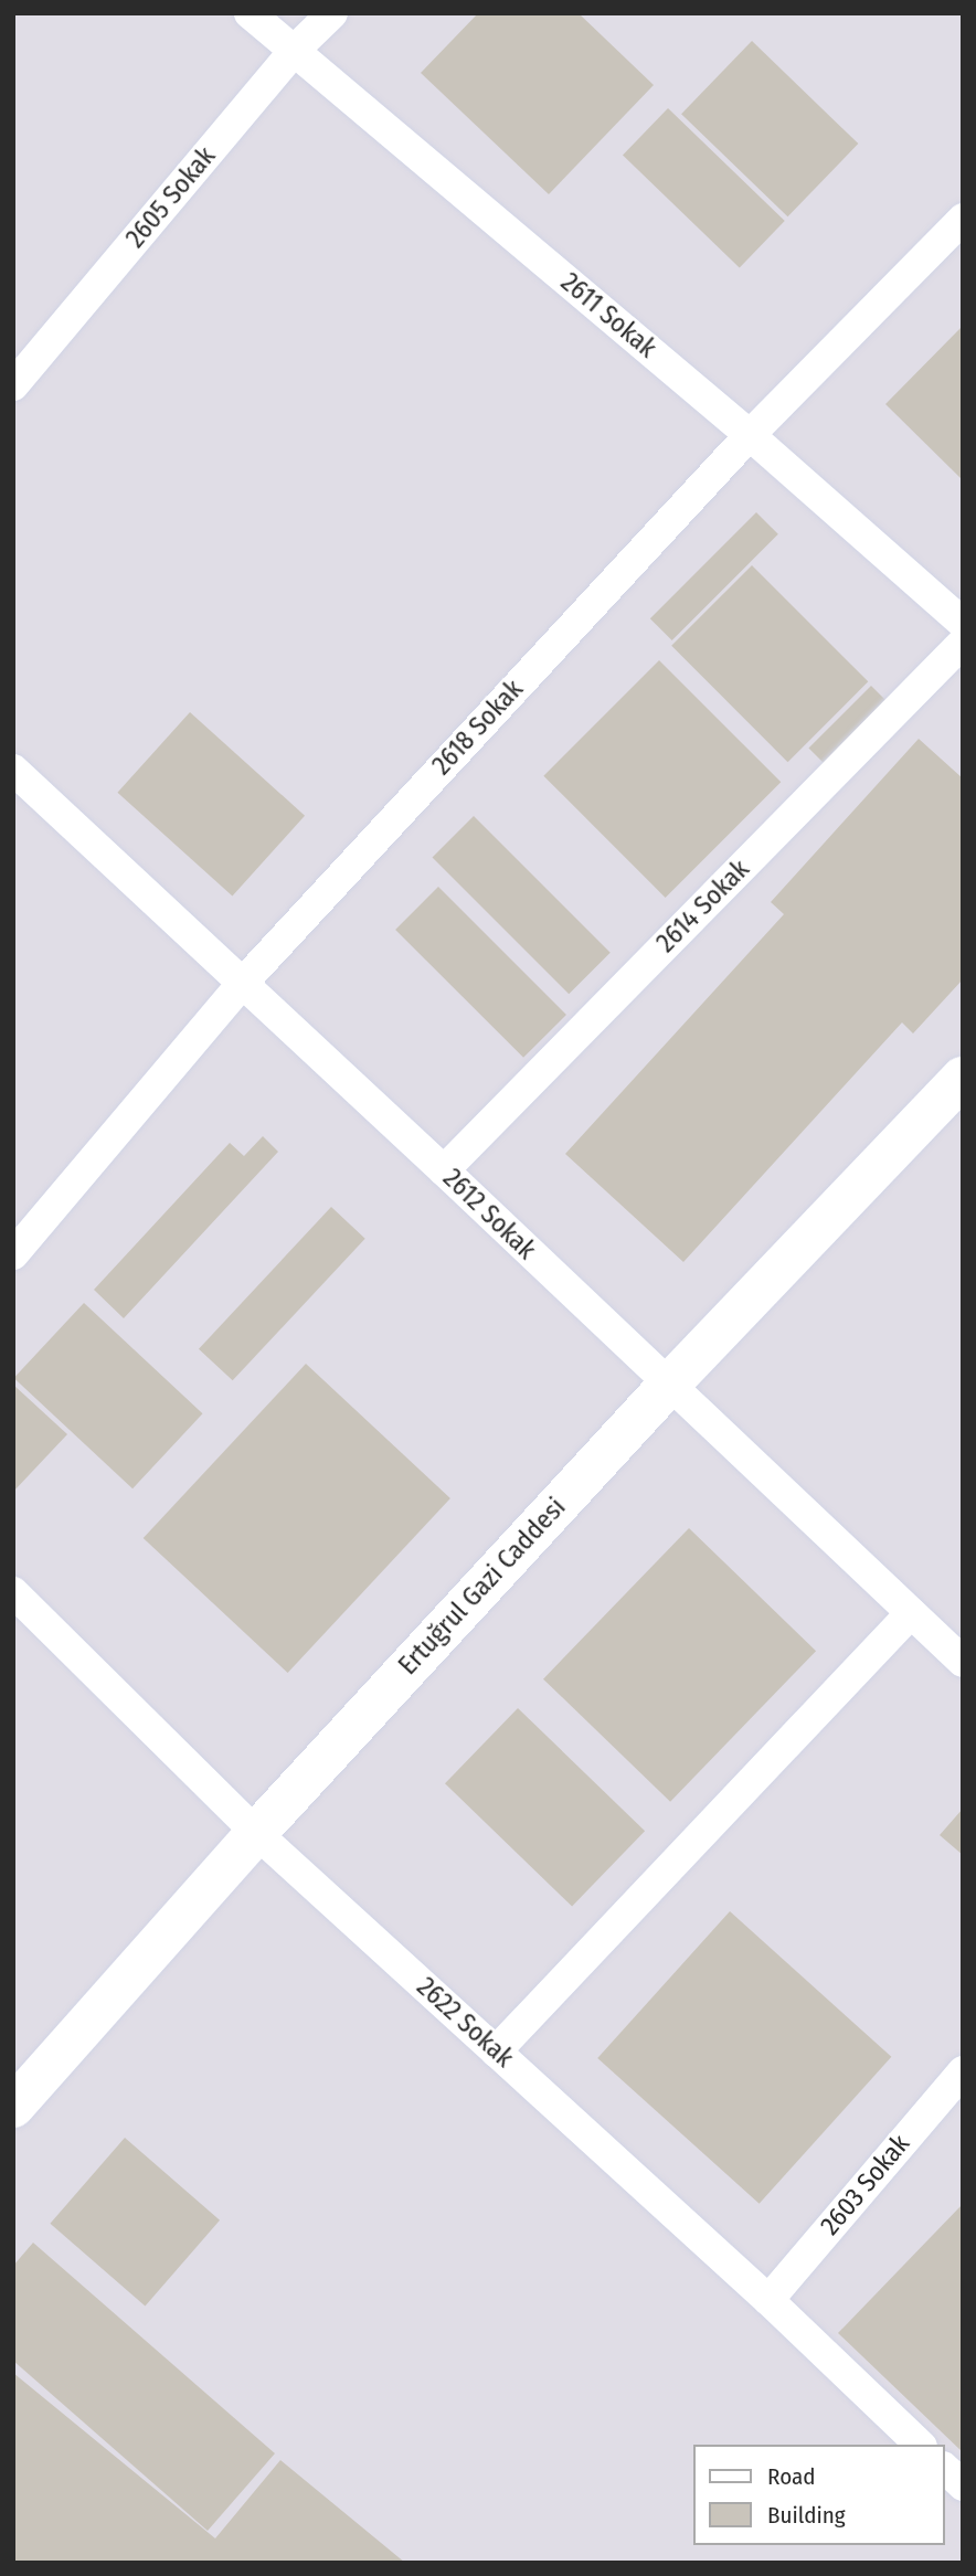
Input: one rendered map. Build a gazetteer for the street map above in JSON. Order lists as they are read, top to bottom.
{
  "streets": {
    "main road": ["Ertuğrul Gazi Caddesi"],
    "street": [
      "2605 Sokak",
      "2611 Sokak",
      "2618 Sokak",
      "2614 Sokak",
      "2612 Sokak",
      "2622 Sokak",
      "2603 Sokak"
    ]
  },
  "crossings": [
    ["2605 Sokak", "2611 Sokak"],
    ["2611 Sokak", "2618 Sokak"],
    ["2618 Sokak", "2612 Sokak"],
    ["2614 Sokak", "2612 Sokak"],
    ["2612 Sokak", "Ertuğrul Gazi Caddesi"],
    ["Ertuğrul Gazi Caddesi", "2622 Sokak"],
    ["2622 Sokak", "2603 Sokak"]
  ],
  "legend": ["Road", "Building"]
}
